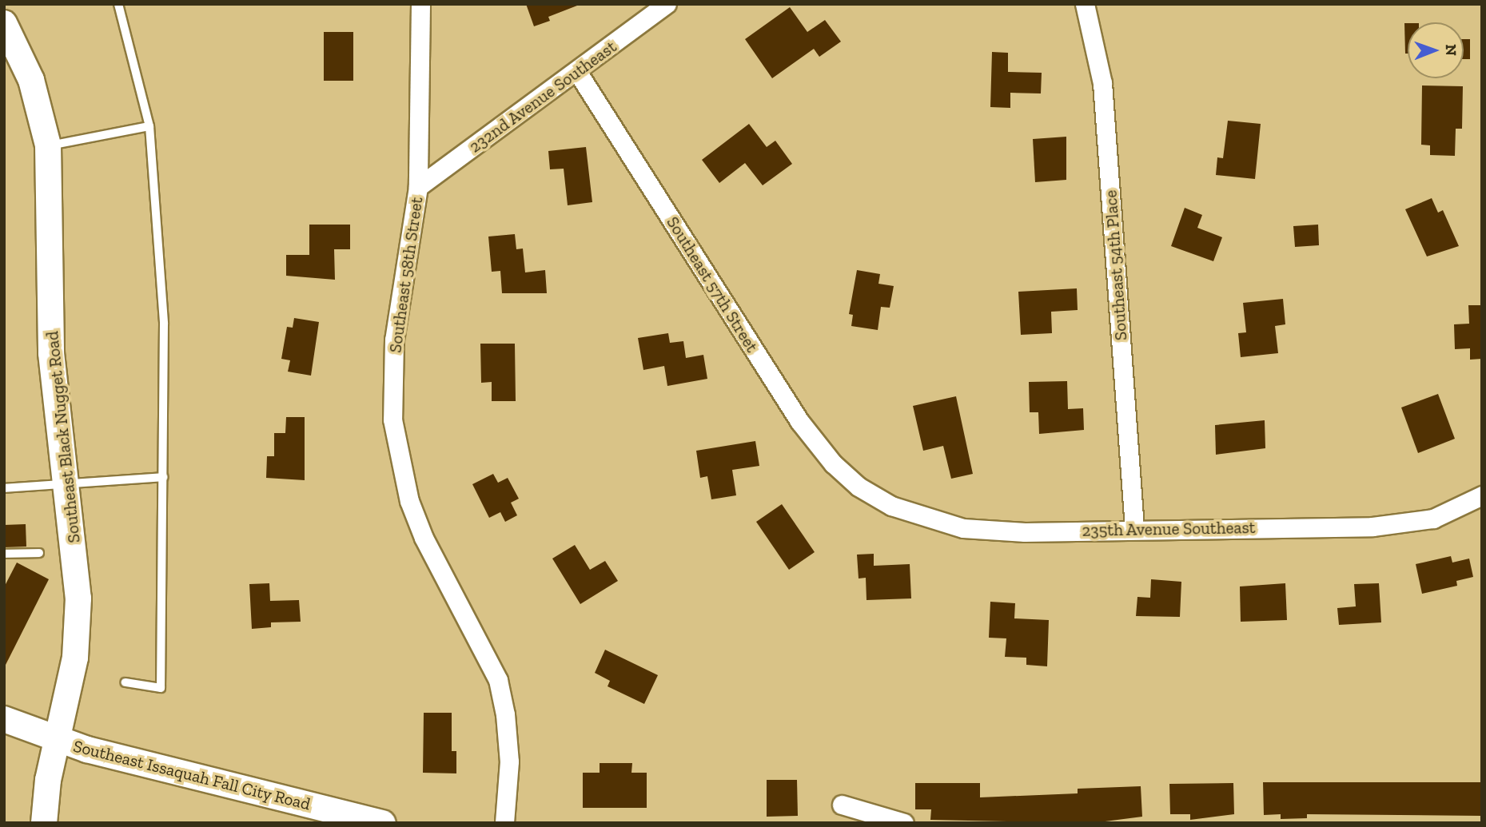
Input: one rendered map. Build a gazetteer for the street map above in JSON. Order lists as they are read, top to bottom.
{
  "streets": {
    "street": [
      "232nd Avenue Southeast",
      "Southeast 54th Place",
      "Southeast 58th Street",
      "Southeast 57th Street",
      "Southeast Black Nugget Road",
      "235th Avenue Southeast",
      "Southeast Issaquah Fall City Road"
    ]
  },
  "crossings": [
    ["232nd Avenue Southeast", "Southeast 58th Street"],
    ["232nd Avenue Southeast", "Southeast 57th Street"],
    ["Southeast 54th Place", "235th Avenue Southeast"],
    ["Southeast 57th Street", "235th Avenue Southeast"],
    ["Southeast Black Nugget Road", "Southeast Issaquah Fall City Road"]
  ],
  "north": "right"
}
